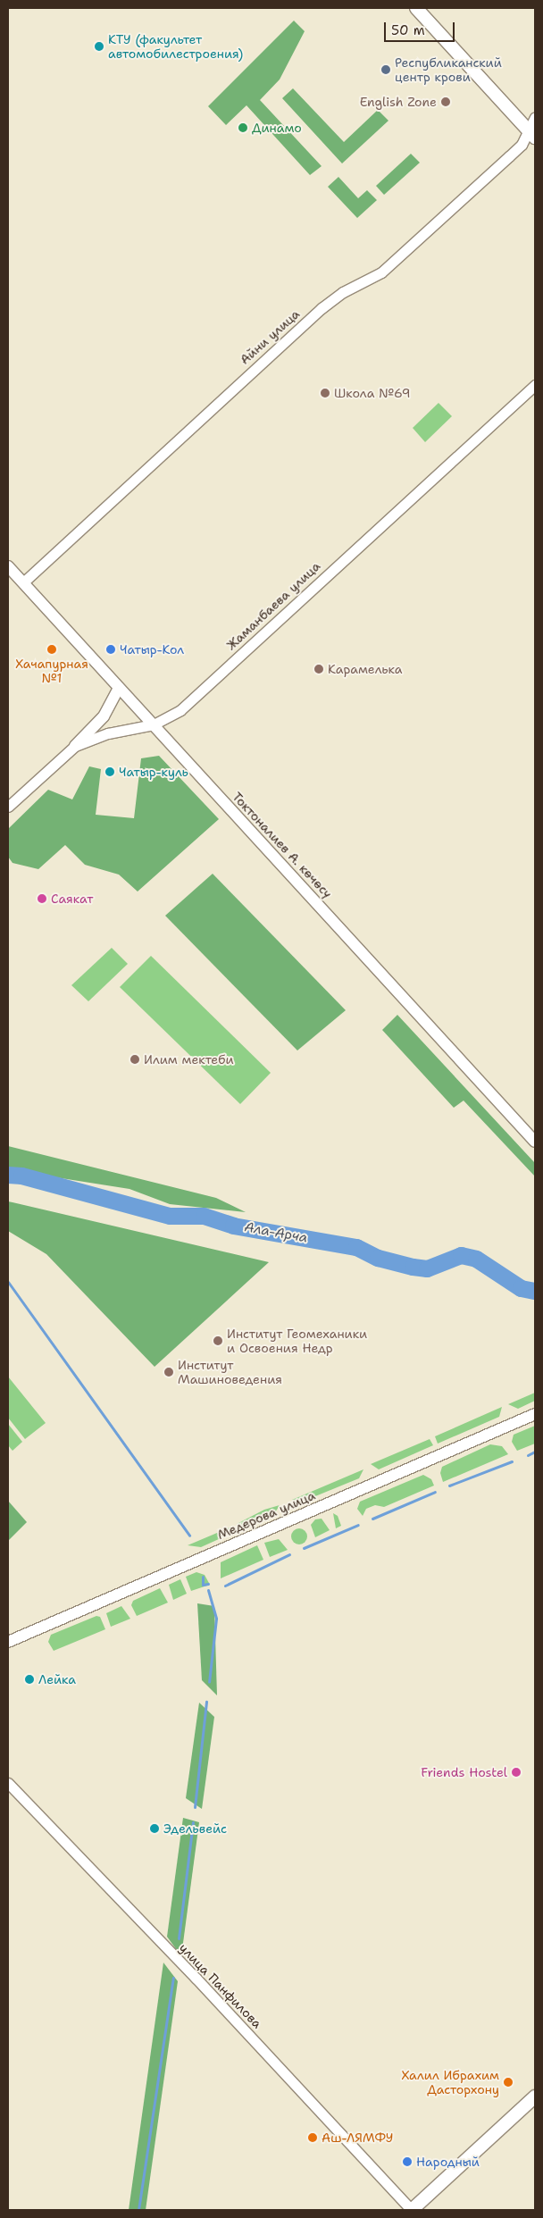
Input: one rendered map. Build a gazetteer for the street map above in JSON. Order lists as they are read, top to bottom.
{
  "streets": {
    "main road": ["Токтоналиев А. көчөсү", "Медерова улица"],
    "street": ["Айни улица", "Жаманбаева улица", "улица Панфилова"]
  },
  "crossings": [
    ["Айни улица", "Токтоналиев А. көчөсү"],
    ["Жаманбаева улица", "Токтоналиев А. көчөсү"]
  ],
  "water": ["Ала-Арча"],
  "places": [
    "КТУ (факультет автомобилестроения)",
    "Республиканский центр крови",
    "English Zone",
    "Динамо",
    "Школа №69",
    "Хачапурная №1",
    "Чатыр-Кол",
    "Карамелька",
    "Чатыр-куль",
    "Саякат",
    "Илим мектеби",
    "Институт Геомеханики и Освоения Недр",
    "Институт Машиноведения",
    "Лейка",
    "Friends Hostel",
    "Эдельвейс",
    "Халил Ибрахим Дасторхону",
    "Аш-ЛЯМФУ",
    "Народный"
  ],
  "scale_bar": "50 m"
}
